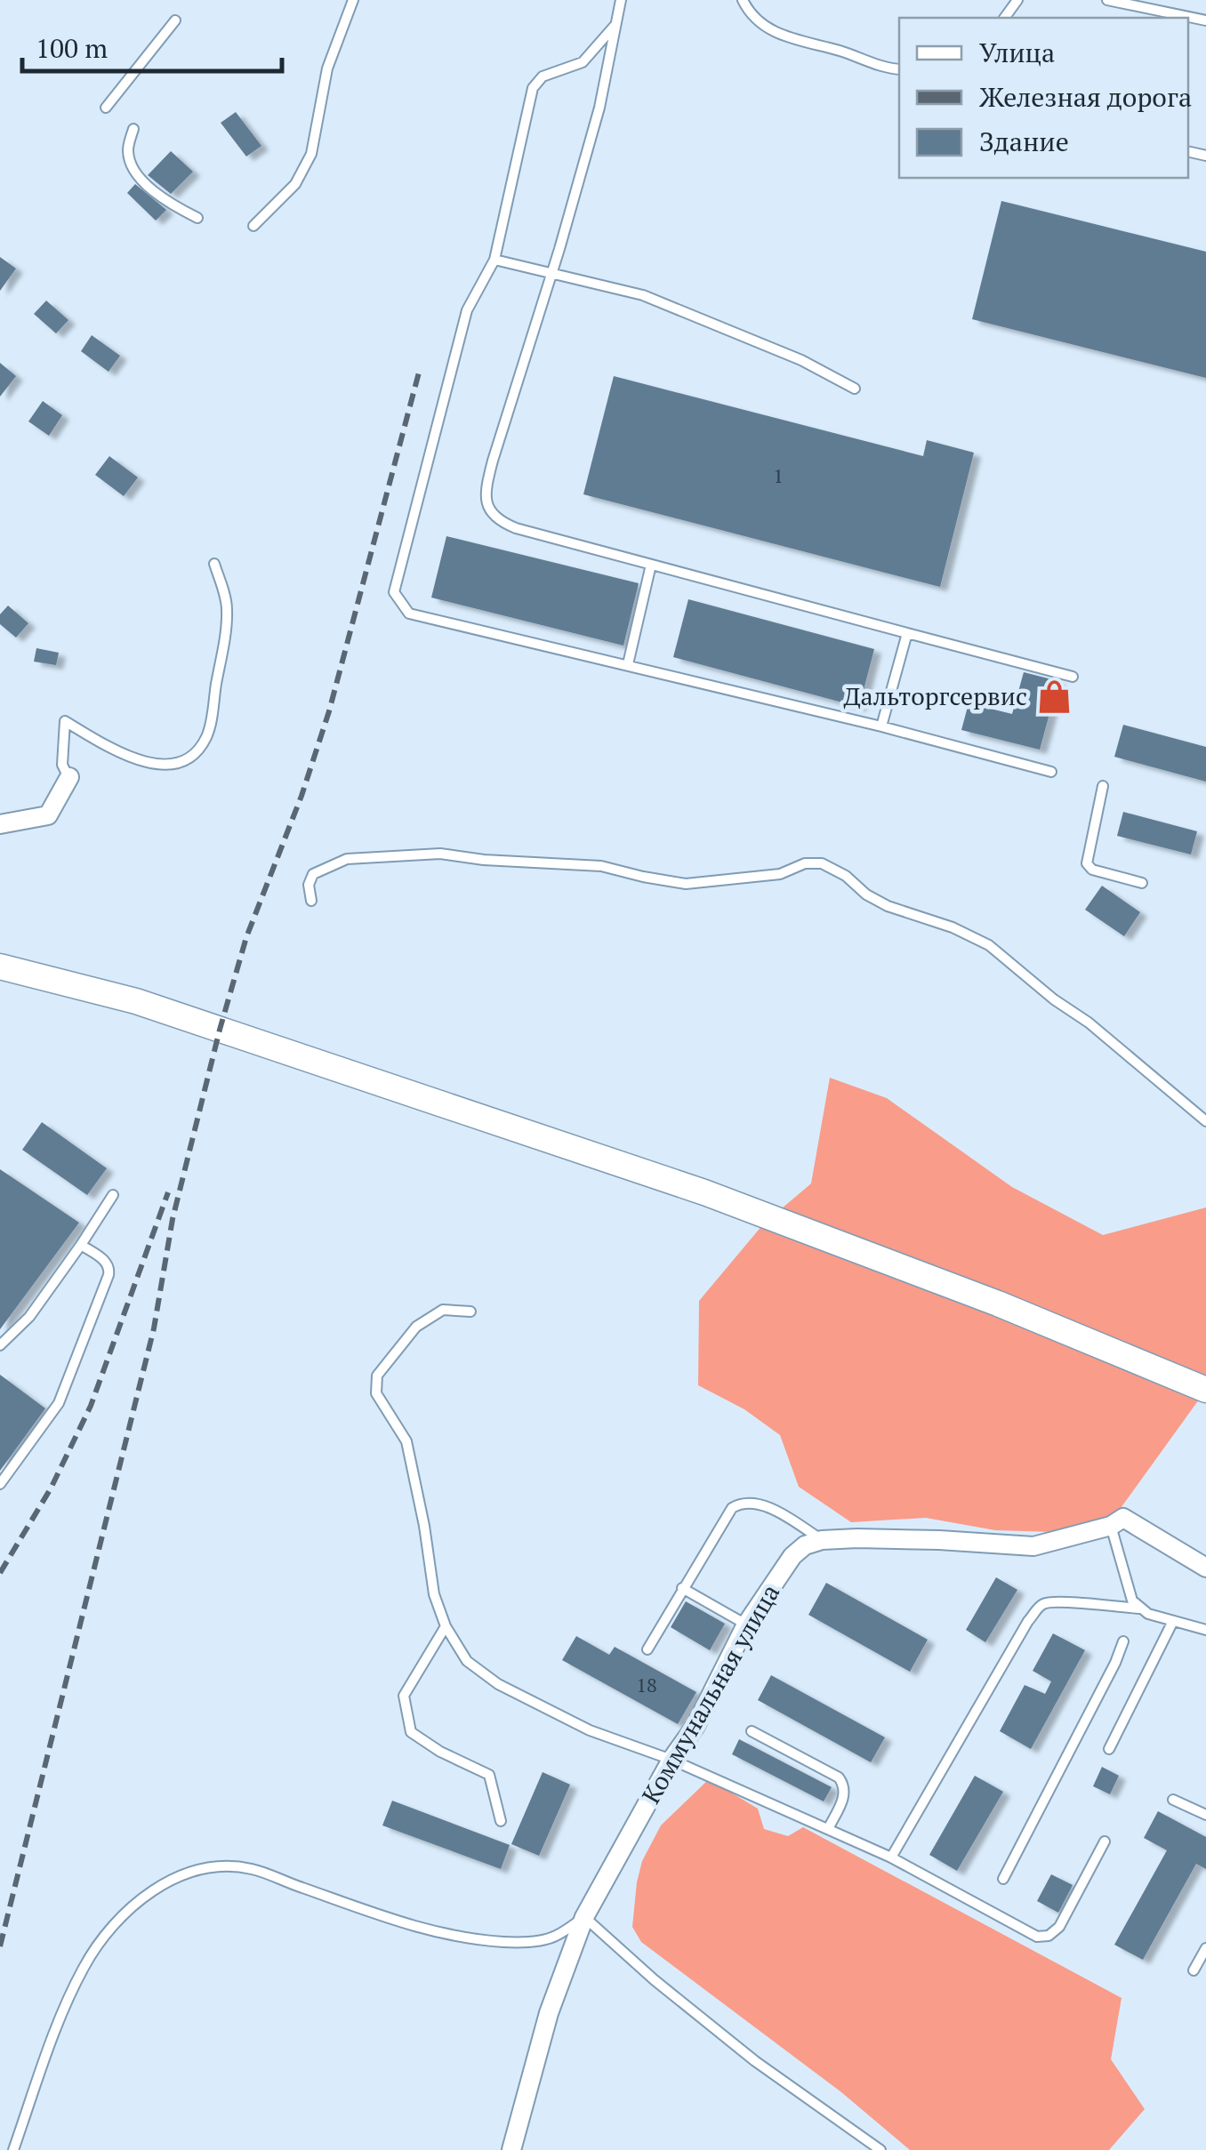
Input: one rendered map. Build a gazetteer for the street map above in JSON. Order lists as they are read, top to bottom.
{
  "streets": {
    "street": ["Коммунальная улица"]
  },
  "places": {
    "shop": ["Дальторгсервис"]
  },
  "house_numbers": ["1", "18"],
  "legend": ["Улица", "Железная дорога", "Здание"],
  "scale_bar": "100 m"
}
